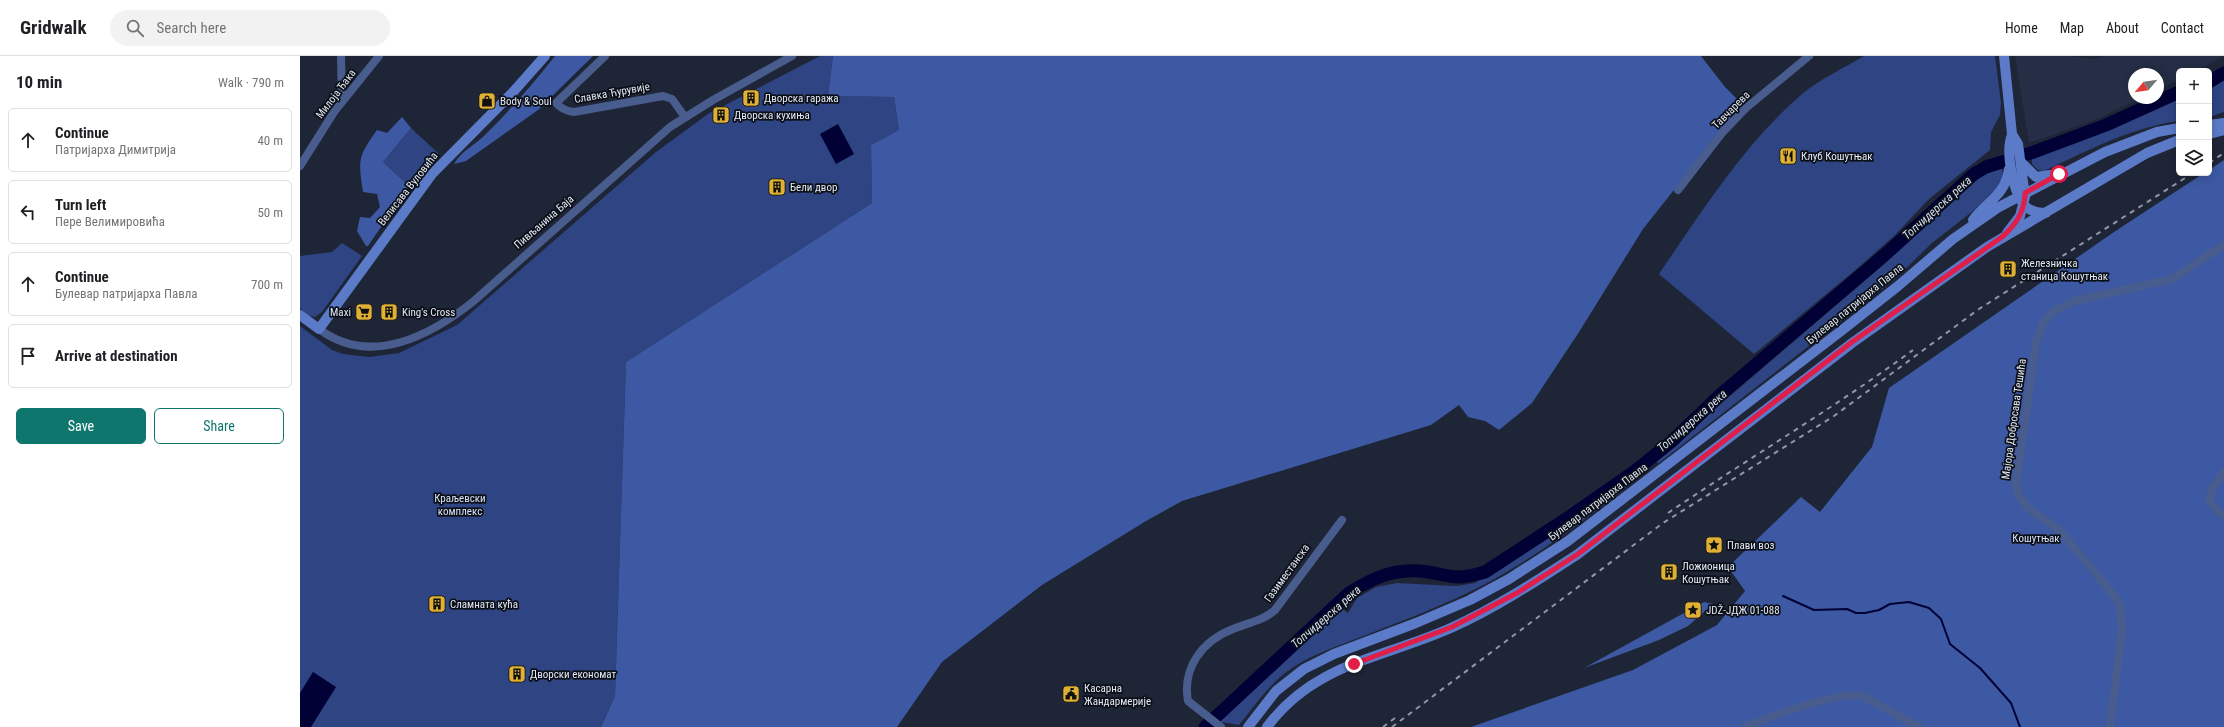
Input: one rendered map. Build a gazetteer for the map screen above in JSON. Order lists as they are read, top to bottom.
{
  "streets": {
    "main road": ["Велисава Вуловића", "Пивљанина Баја", "Булевар патријарха Павла"],
    "street": [
      "Славка Ћурувије",
      "Милоја Ђака",
      "Тавчарева",
      "Мајора Добросава Тешића",
      "Газиместанска"
    ]
  },
  "crossings": [
    ["Славка Ћурувије", "Пивљанина Баја"],
    ["Велисава Вуловића", "Пивљанина Баја"]
  ],
  "water": ["Топчидерска река"],
  "parks": ["Краљевски комплекс", "Кошутњак"],
  "places": {
    "building": [
      "Дворска гаража",
      "Дворска кухиња",
      "Бели двор",
      "Железничка станица Кошутњак",
      "King's Cross",
      "Ложионица Кошутњак",
      "Сламната кућа",
      "Дворски економат"
    ],
    "shop": ["Body & Soul"],
    "restaurant": ["Клуб Кошутњак"],
    "supermarket": ["Maxi"],
    "place": ["Плави воз", "JDŽ-JДЖ 01-088"],
    "public building": ["Касарна Жандармерије"]
  },
  "north": "bottom left",
  "page": {
    "header": "Gridwalk",
    "search": "Search here",
    "nav": [
      "Home",
      "Map",
      "About",
      "Contact"
    ],
    "heading": ["10 min", "Walk · 790 m"],
    "map_buttons": ["+", "−"],
    "list": [
      ["Continue", "Патријарха Димитрија", "40 m"],
      ["Turn left", "Пере Велимировића", "50 m"],
      ["Continue", "Булевар патријарха Павла", "700 m"],
      "Arrive at destination"
    ],
    "buttons": ["Save", "Share"]
  }
}
